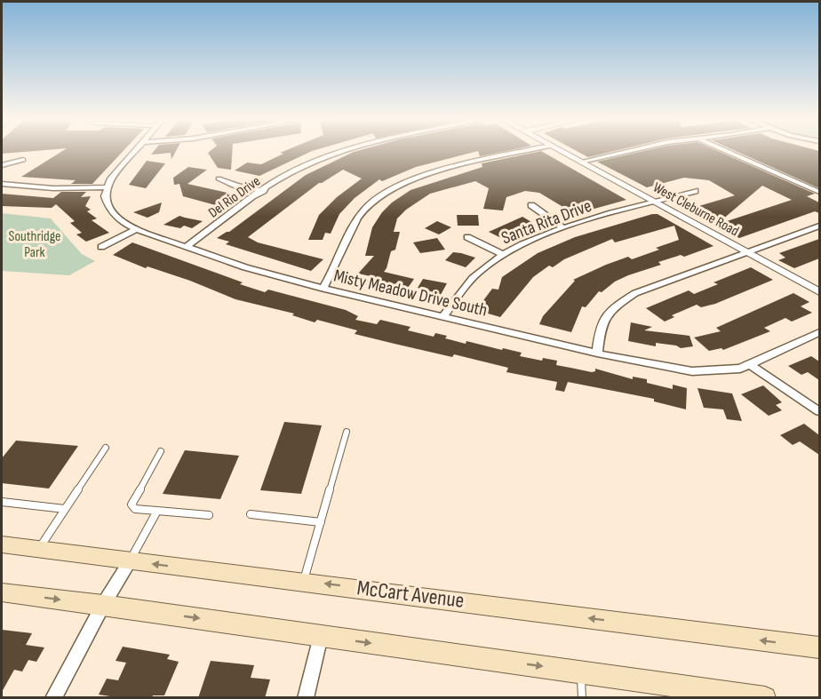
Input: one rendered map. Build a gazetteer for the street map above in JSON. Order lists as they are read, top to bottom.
{
  "streets": {
    "main road": ["McCart Avenue"],
    "street": [
      "Del Rio Drive",
      "West Cleburne Road",
      "Santa Rita Drive",
      "Misty Meadow Drive South"
    ]
  },
  "crossings": [
    ["Del Rio Drive", "Misty Meadow Drive South"],
    ["West Cleburne Road", "Santa Rita Drive"],
    ["Santa Rita Drive", "Misty Meadow Drive South"]
  ],
  "parks": ["Southridge Park"]
}
